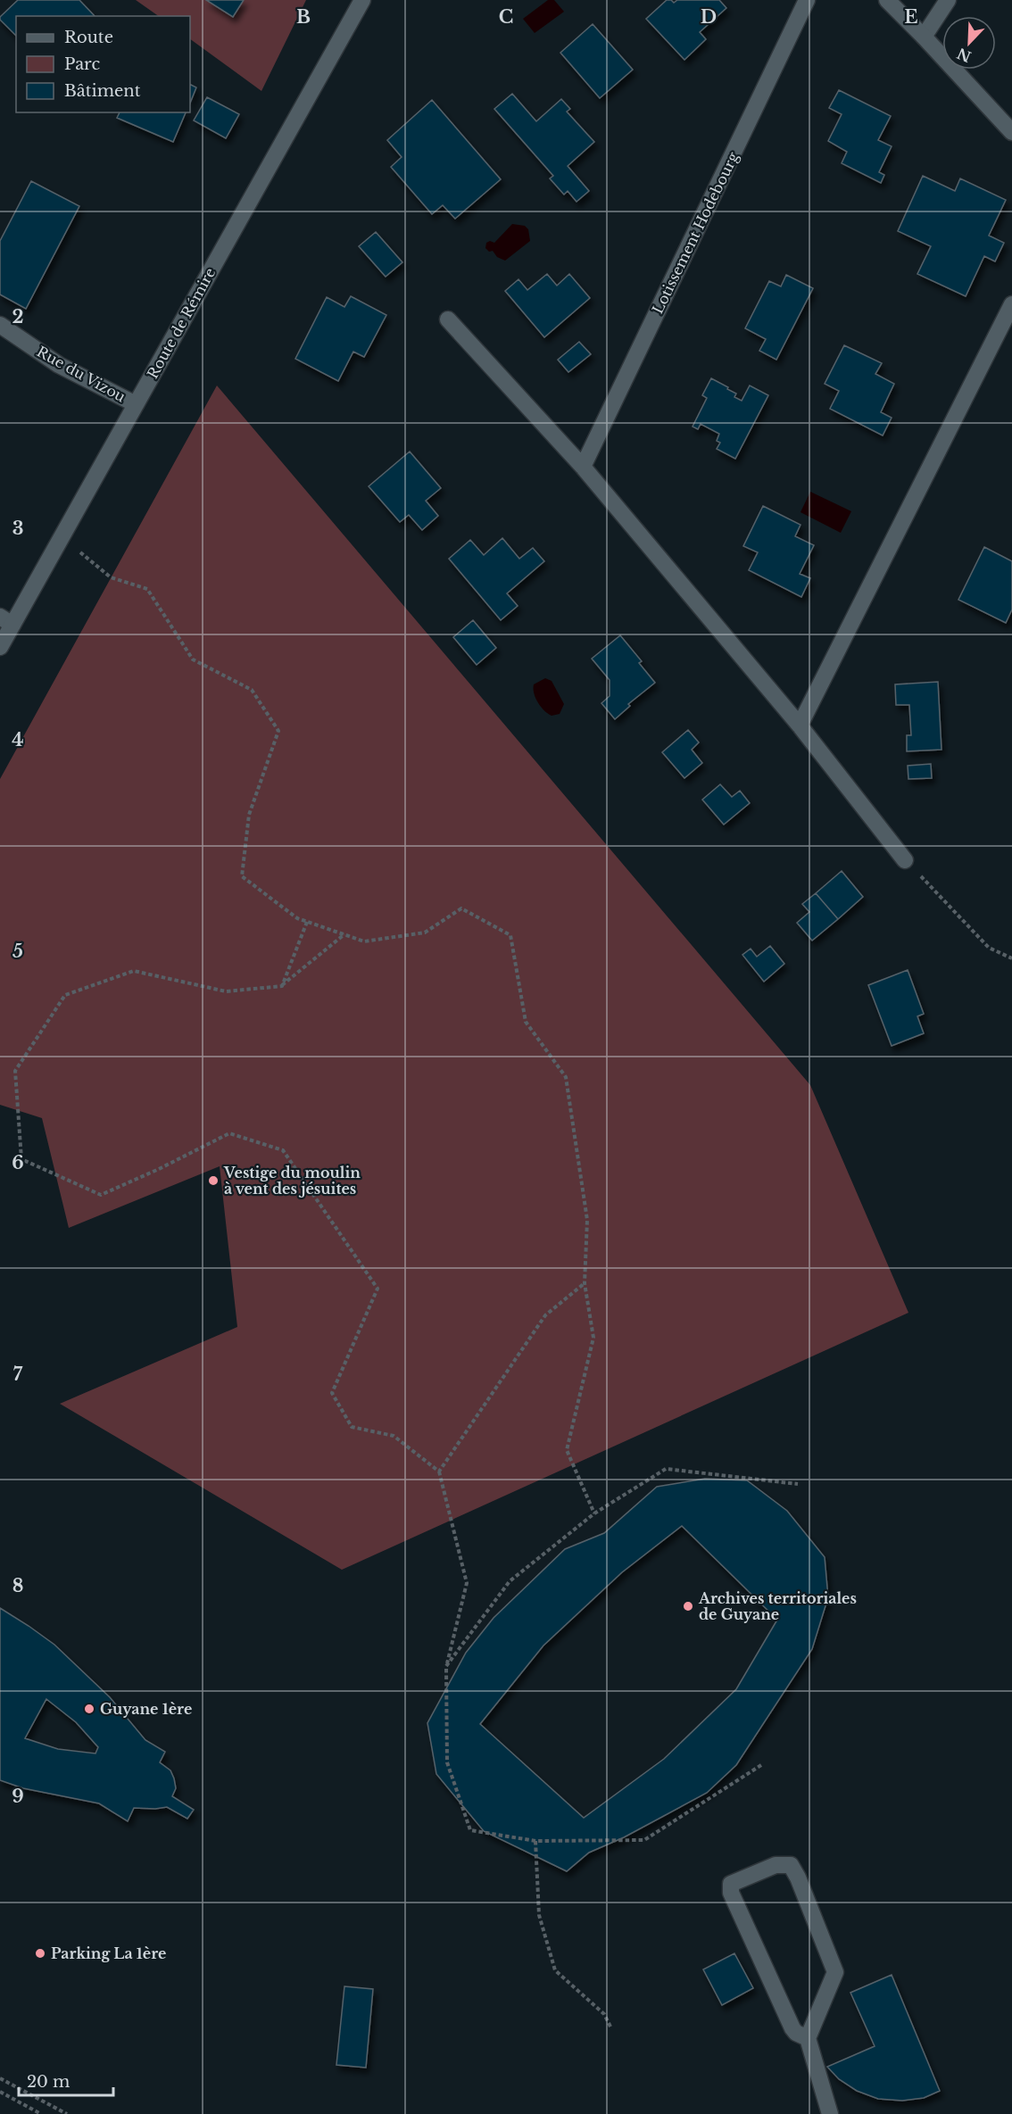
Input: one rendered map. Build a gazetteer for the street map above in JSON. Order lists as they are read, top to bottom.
{
  "streets": {
    "street": ["Lotissement Hodebourg", "Route de Rémire", "Rue du Vizou"]
  },
  "crossings": [
    ["Route de Rémire", "Rue du Vizou"]
  ],
  "places": [
    "Vestige du moulin à vent des jésuites",
    "Archives territoriales de Guyane",
    "Guyane 1ère",
    "Parking La 1ère"
  ],
  "legend": ["Route", "Parc", "Bâtiment"],
  "scale_bar": "20 m",
  "north": "bottom left",
  "grid": {
    "columns": [
      "B",
      "C",
      "D",
      "E"
    ],
    "rows": [
      "2",
      "3",
      "4",
      "5",
      "6",
      "7",
      "8",
      "9"
    ]
  }
}
